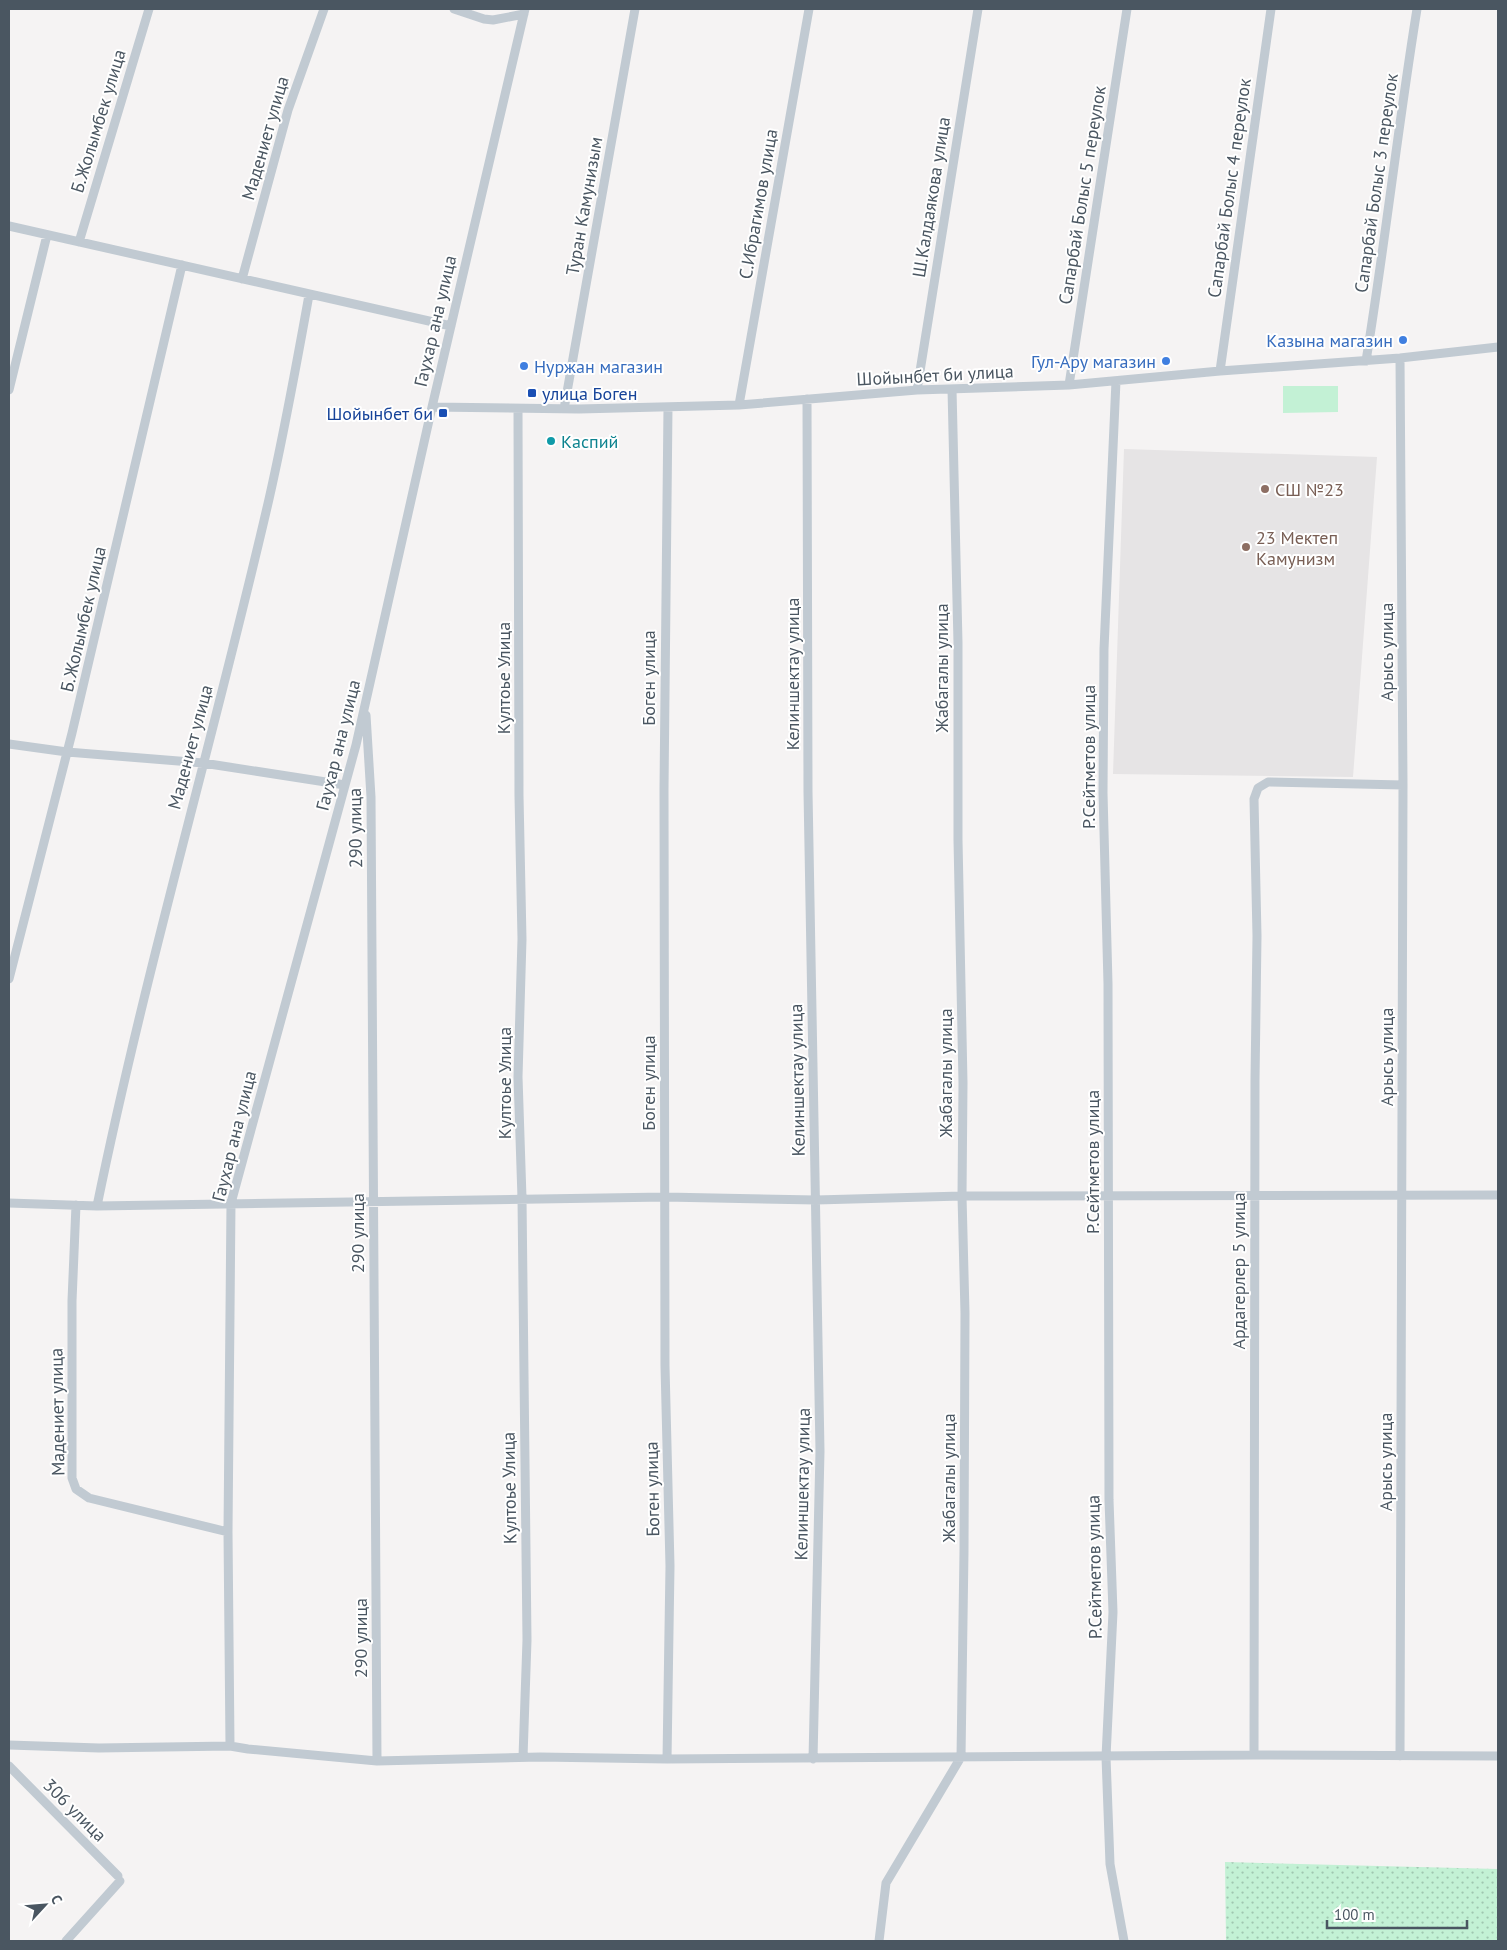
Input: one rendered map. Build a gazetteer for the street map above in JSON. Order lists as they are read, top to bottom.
{
  "streets": {
    "street": [
      "Б.Жолымбек улица",
      "Мадениет улица",
      "Сапарбай Болыс 3 переулок",
      "Сапарбай Болыс 4 переулок",
      "Сапарбай Болыс 5 переулок",
      "Ш.Калдаякова улица",
      "С.Ибрагимов улица",
      "Туран Камунизым",
      "Гаухар ана улица",
      "Шойынбет би улица",
      "Арысь улица",
      "Жабагалы улица",
      "Келиншектау улица",
      "Култоье Улица",
      "Боген улица",
      "Р.Сейтметов улица",
      "290 улица",
      "Ардагерлер 5 улица",
      "306 улица"
    ]
  },
  "crossings": [
    ["Мадениет улица", "Гаухар ана улица"],
    ["Сапарбай Болыс 3 переулок", "Шойынбет би улица"],
    ["Сапарбай Болыс 4 переулок", "Шойынбет би улица"],
    ["Сапарбай Болыс 5 переулок", "Шойынбет би улица"],
    ["Ш.Калдаякова улица", "Шойынбет би улица"],
    ["С.Ибрагимов улица", "Шойынбет би улица"],
    ["Туран Камунизым", "Шойынбет би улица"],
    ["Гаухар ана улица", "Шойынбет би улица"],
    ["Гаухар ана улица", "290 улица"],
    ["Шойынбет би улица", "Арысь улица"],
    ["Шойынбет би улица", "Жабагалы улица"],
    ["Шойынбет би улица", "Келиншектау улица"],
    ["Шойынбет би улица", "Култоье Улица"],
    ["Шойынбет би улица", "Боген улица"],
    ["Шойынбет би улица", "Р.Сейтметов улица"],
    ["Арысь улица", "Ардагерлер 5 улица"]
  ],
  "places": {
    "other": [
      "Казына магазин",
      "Гул-Ару магазин",
      "Нуржан магазин",
      "Каспий",
      "СШ №23",
      "23 Мектеп Камунизм"
    ],
    "transit": ["улица Боген", "Шойынбет би"]
  },
  "scale_bar": "100 m",
  "north": "top right"
}
